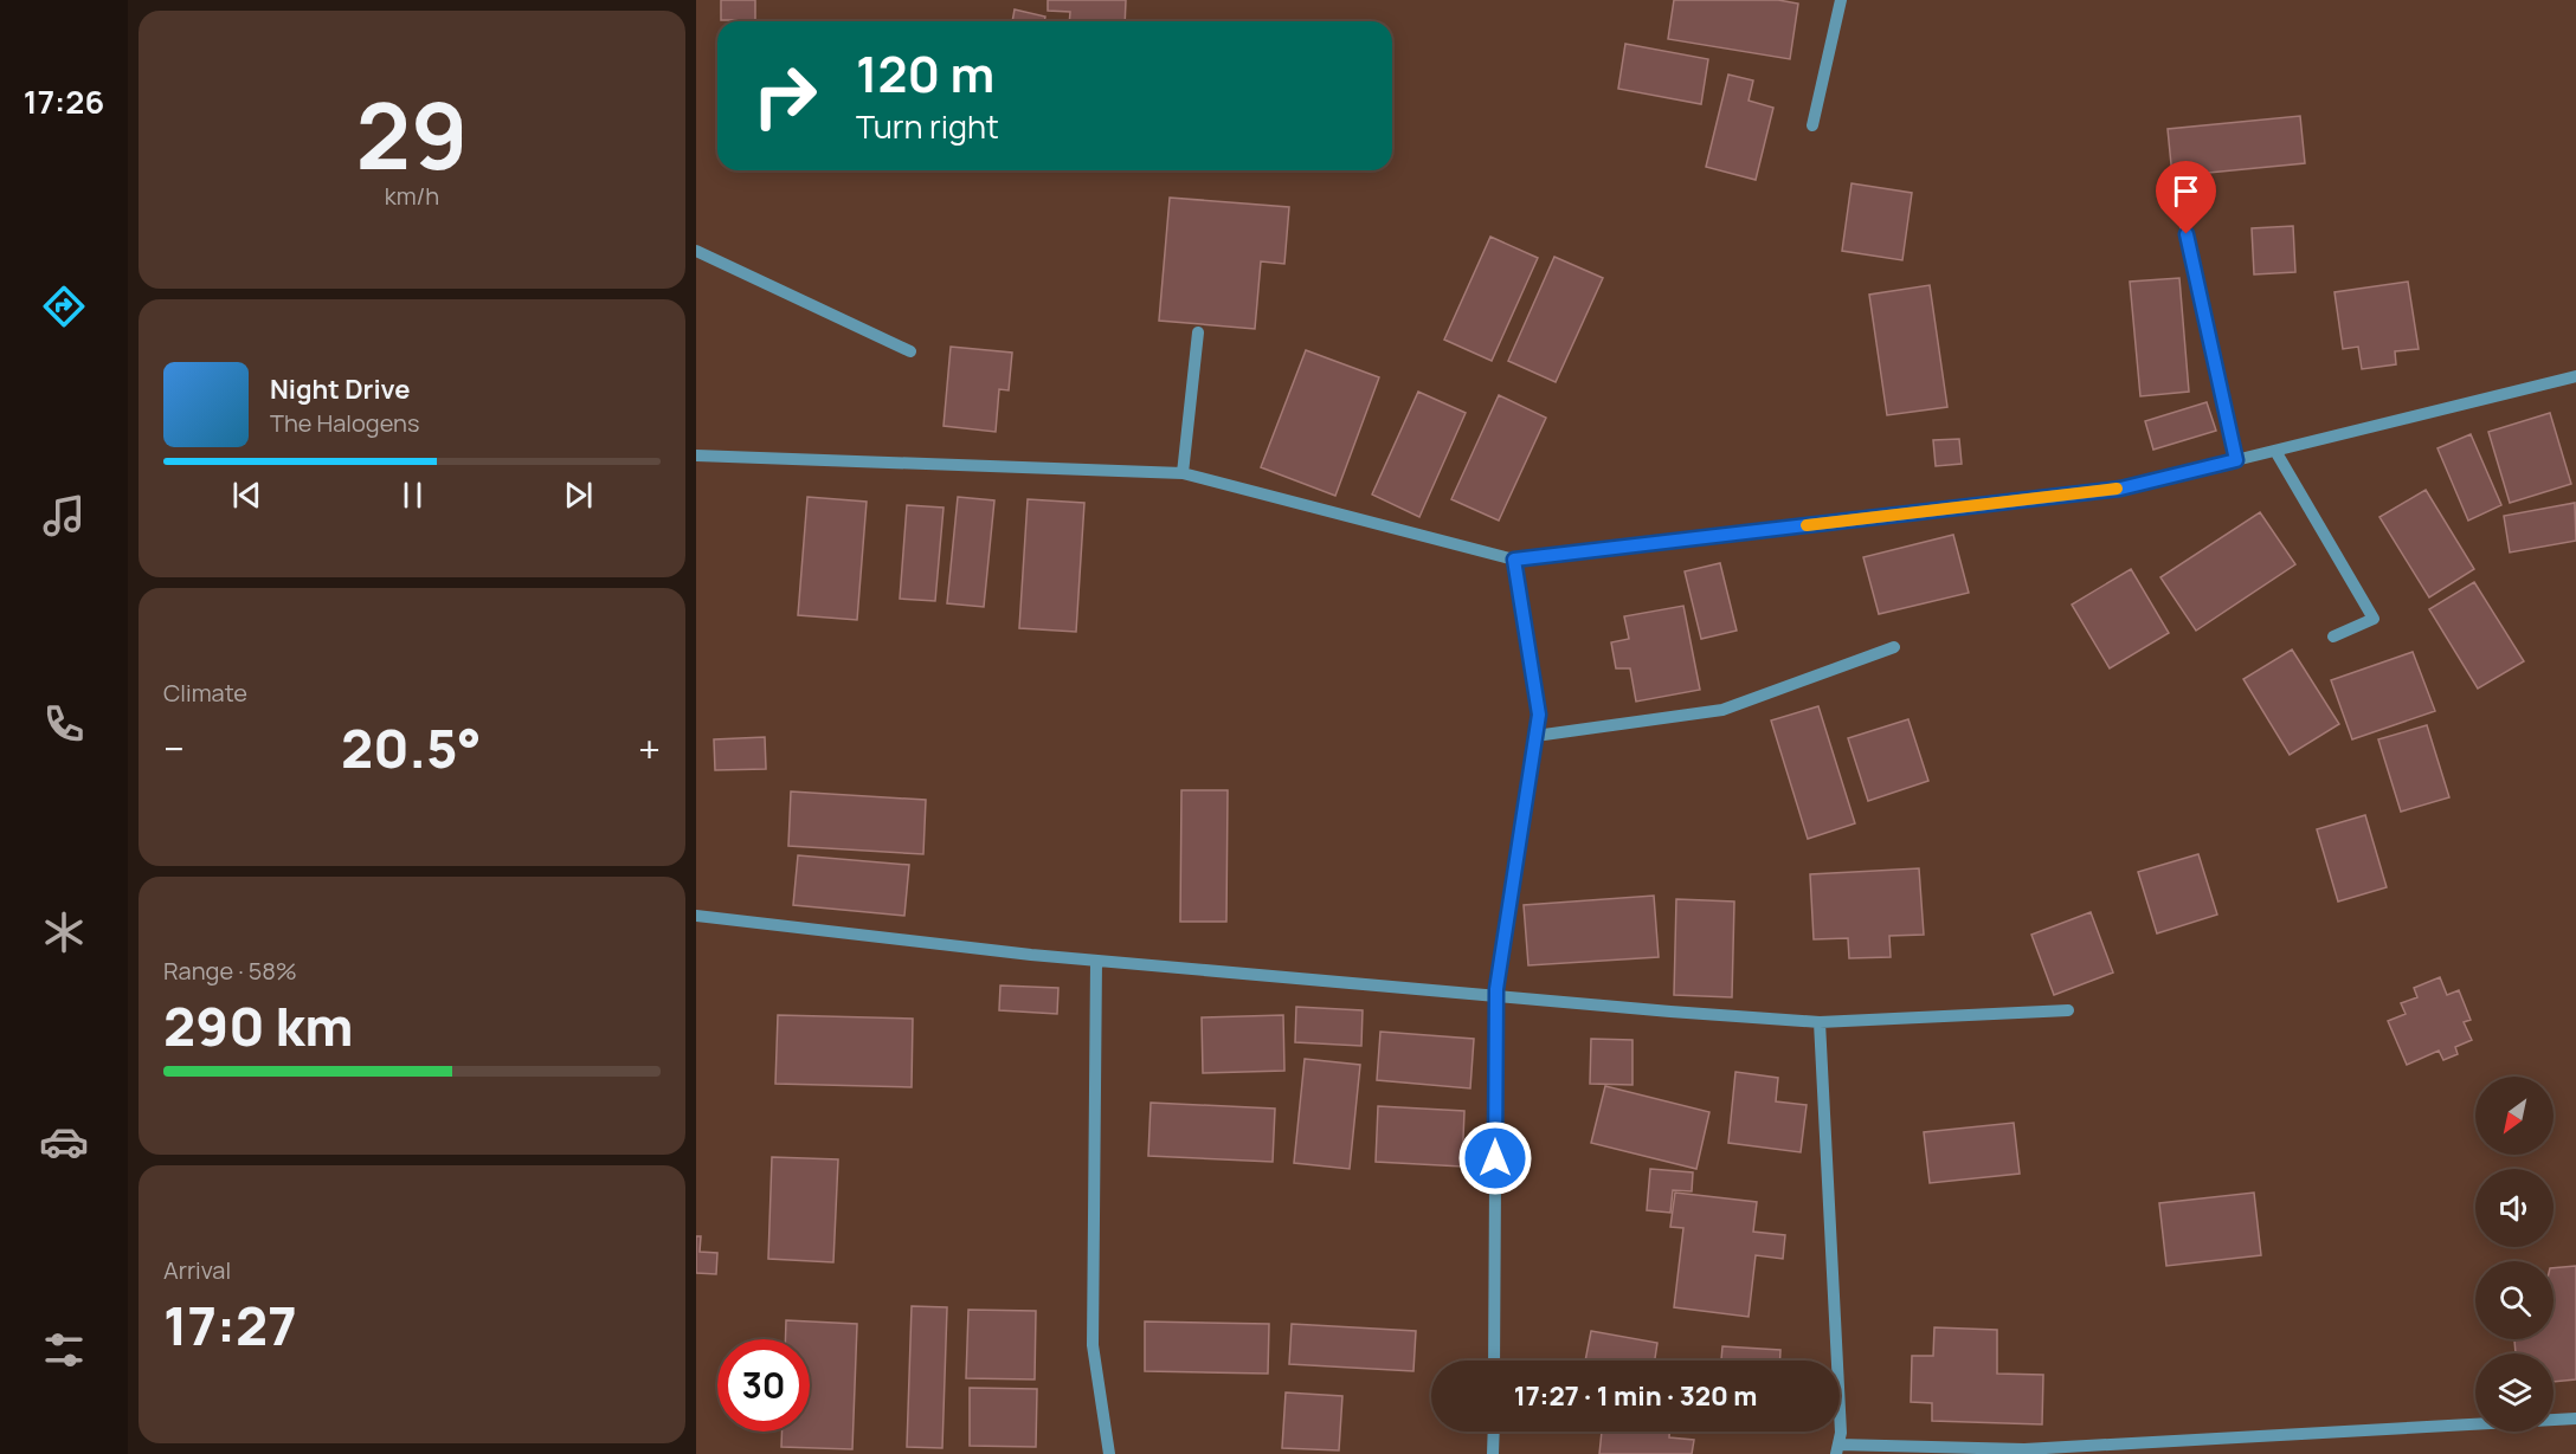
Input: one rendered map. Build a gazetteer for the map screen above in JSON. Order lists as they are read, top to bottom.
{
  "north": "bottom left",
  "page": {
    "tabs": "17:26",
    "tile": [
      ["29", "km/h"],
      "Climate",
      ["Range · 58%", "290 km"],
      ["Arrival", "17:27"]
    ],
    "turn": ["120 m", "Turn right"],
    "song": ["Night Drive", "The Halogens"],
    "heat": ["−", "20.5°", "+"],
    "limit": "30",
    "trip": "17:27 · 1 min · 320 m"
  }
}
